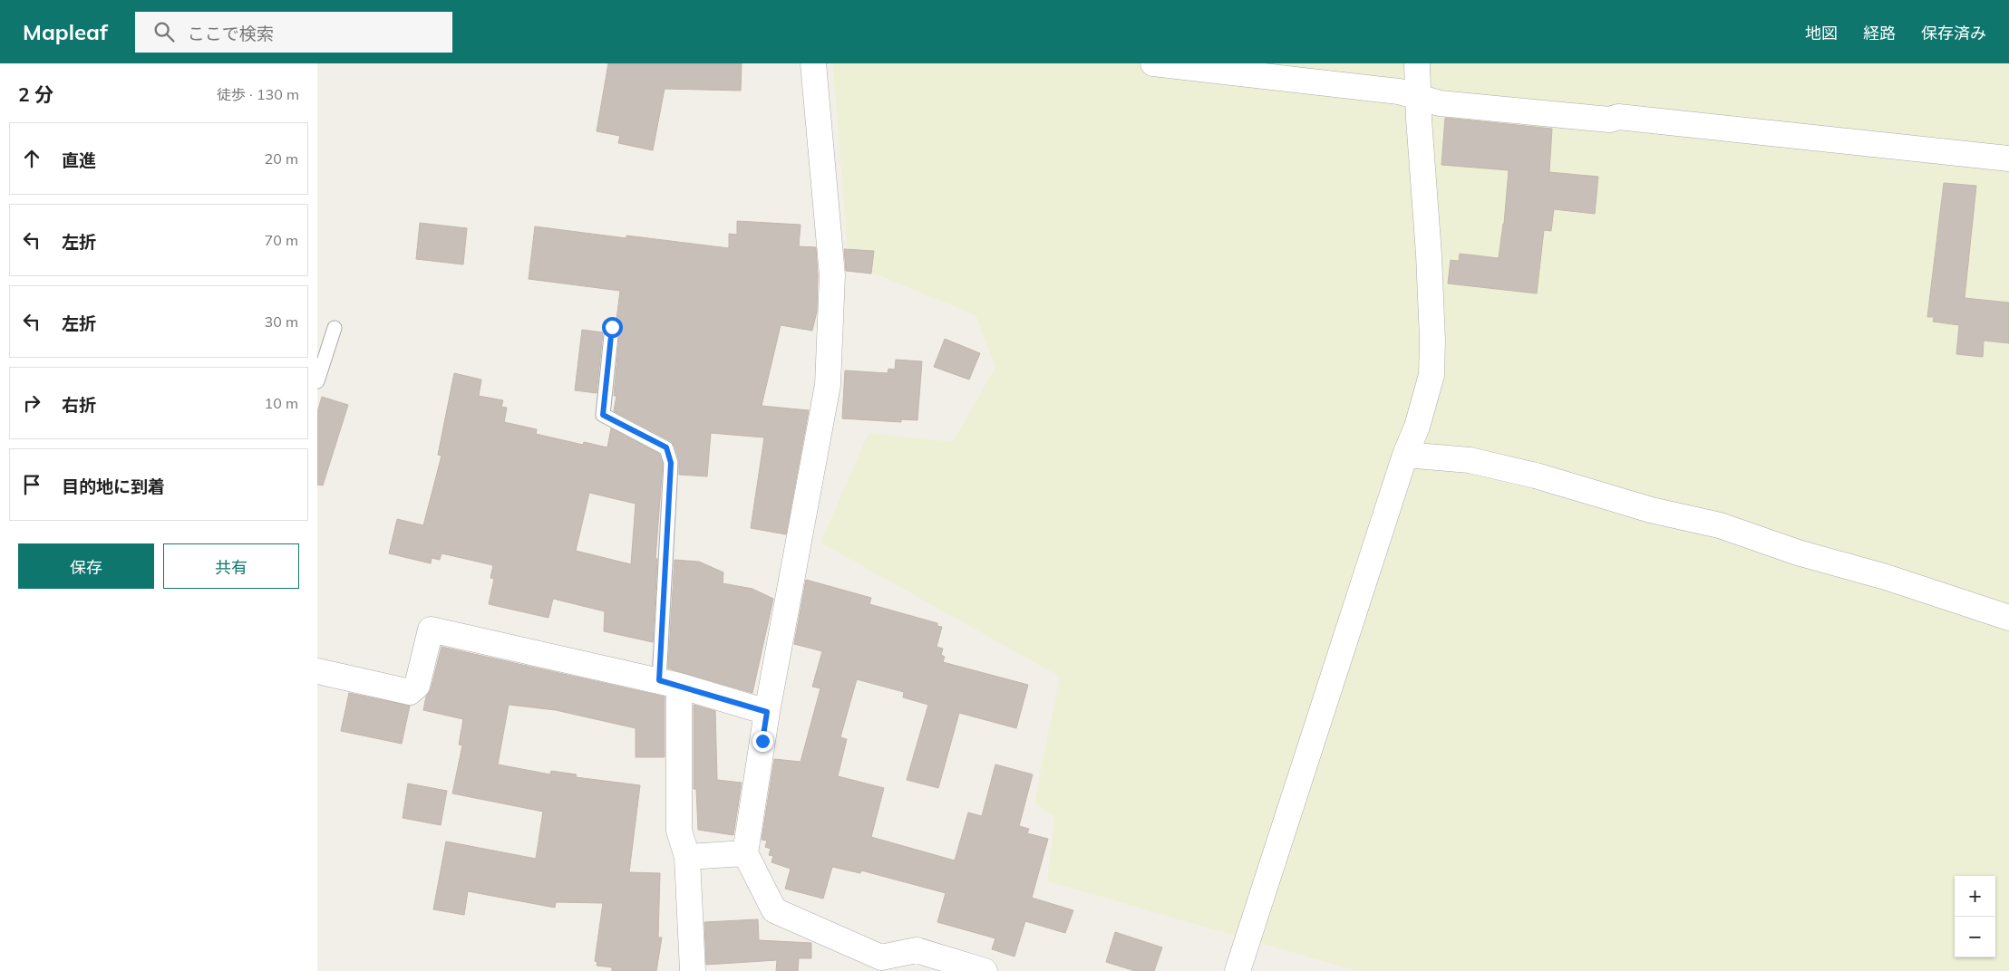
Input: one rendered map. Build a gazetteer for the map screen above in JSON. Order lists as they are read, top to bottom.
{
  "page": {
    "header": "Mapleaf",
    "search": "ここで検索",
    "nav": ["地図", "経路", "保存済み"],
    "heading": ["2 分", "徒歩 · 130 m"],
    "list": [
      ["直進", "20 m"],
      ["左折", "70 m"],
      ["左折", "30 m"],
      ["右折", "10 m"],
      "目的地に到着"
    ],
    "buttons": ["保存", "共有"],
    "map_buttons": ["+", "−"]
  }
}
